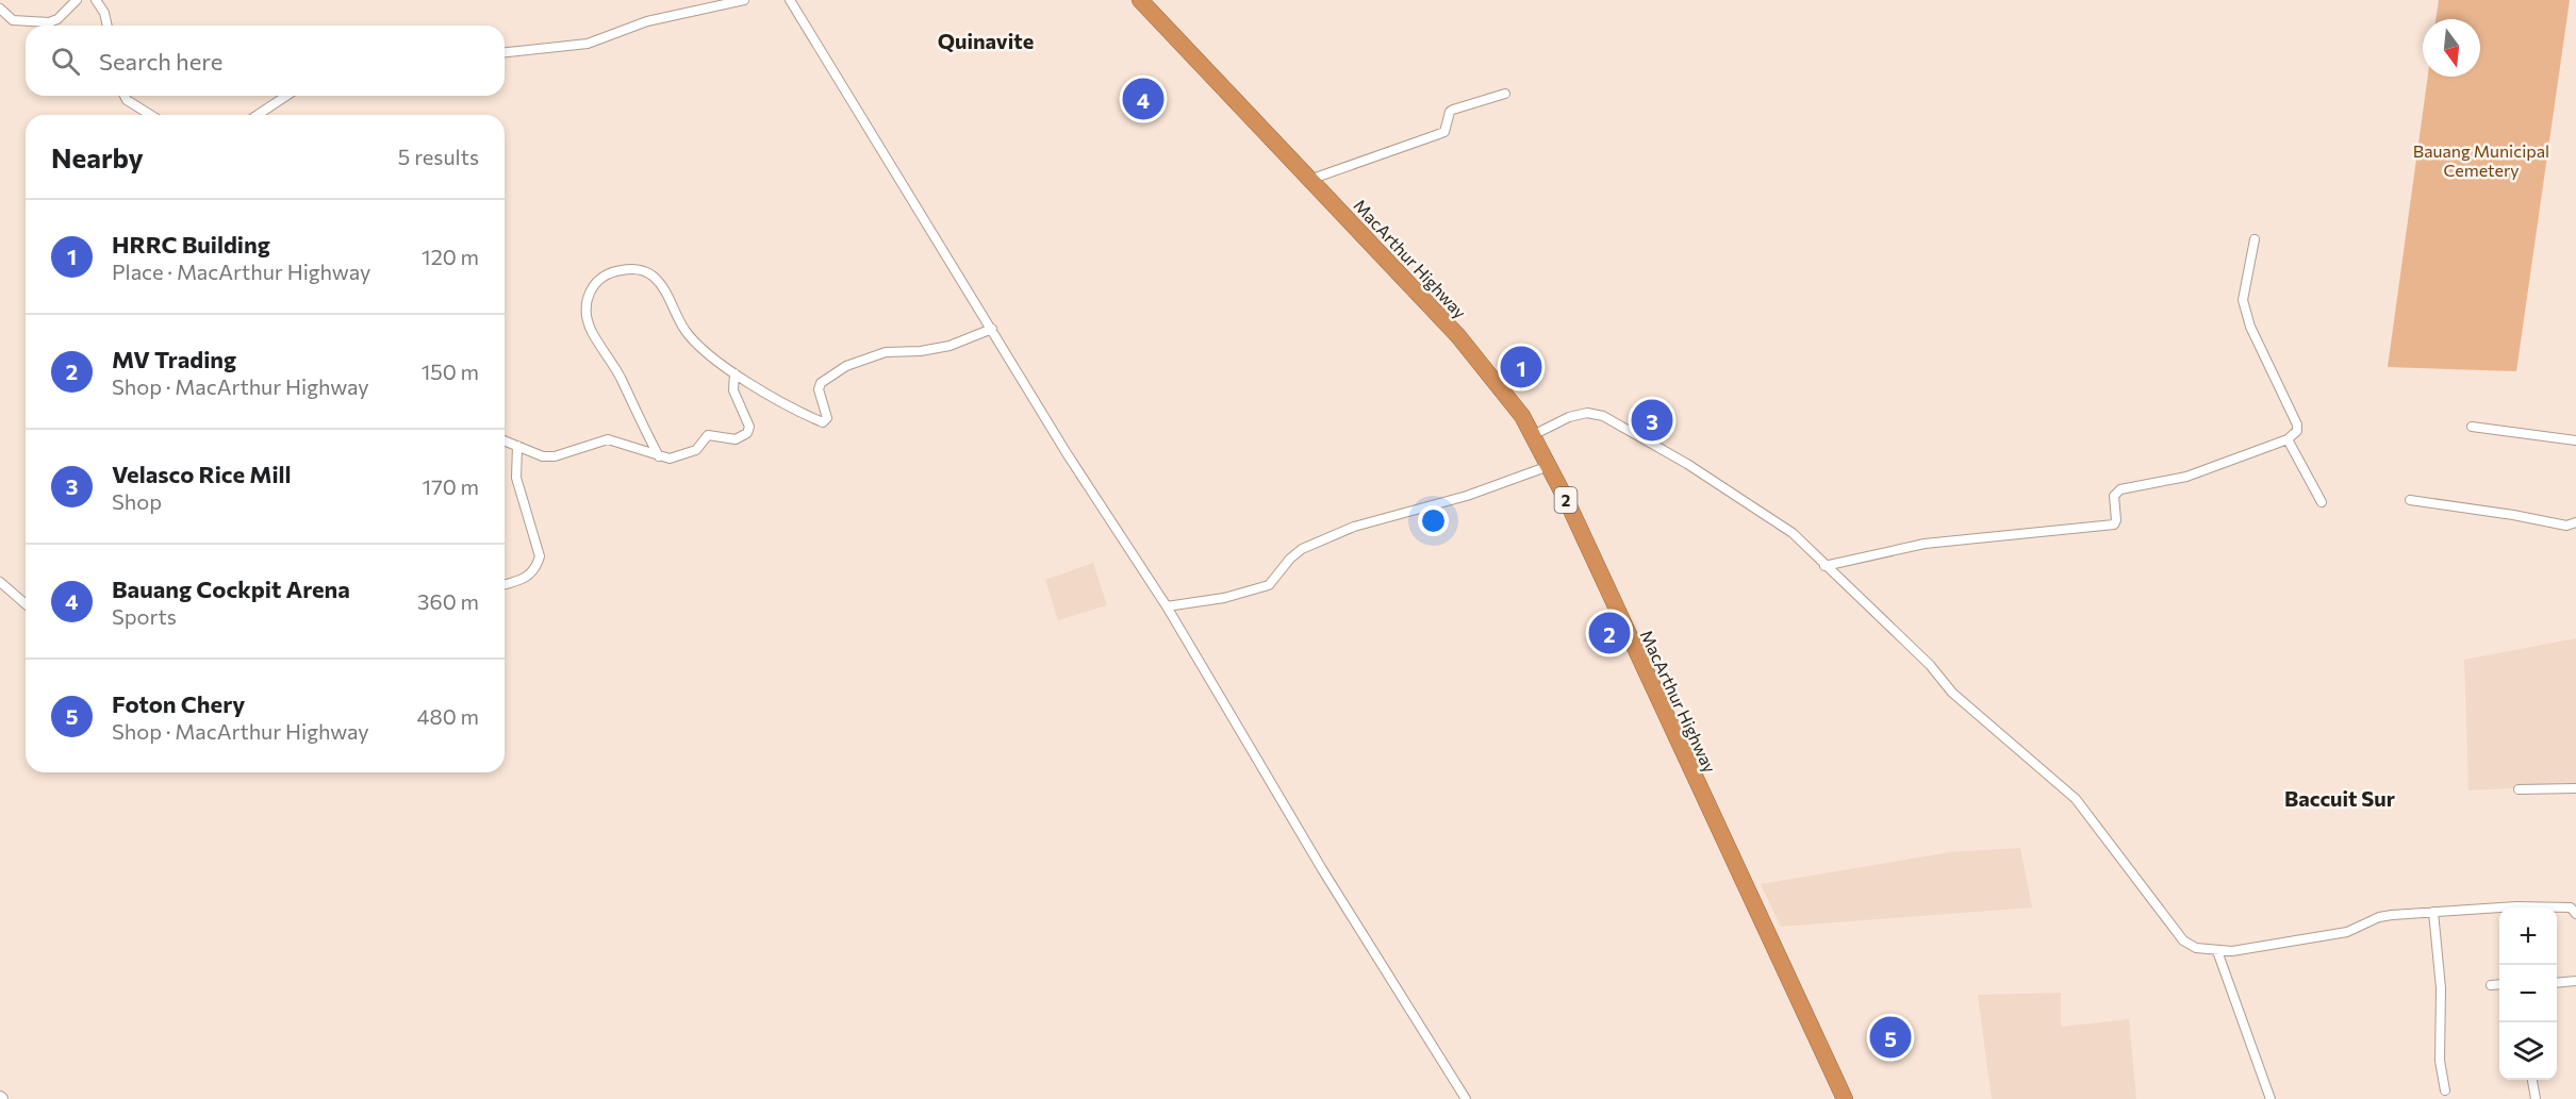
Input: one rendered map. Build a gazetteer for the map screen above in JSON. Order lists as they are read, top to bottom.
{
  "streets": {
    "highway": ["MacArthur Highway", "2"]
  },
  "districts": ["Quinavite", "Baccuit Sur"],
  "parks": ["Bauang Municipal Cemetery"],
  "north": "bottom",
  "page": {
    "search": "Search here",
    "pins": [
      "4",
      "1",
      "3",
      "2",
      "5"
    ],
    "heading": ["Nearby", "5 results"],
    "list": [
      {
        "mark": "1",
        "name": "HRRC Building",
        "note": "Place · MacArthur Highway",
        "value": "120 m"
      },
      {
        "mark": "2",
        "name": "MV Trading",
        "note": "Shop · MacArthur Highway",
        "value": "150 m"
      },
      {
        "mark": "3",
        "name": "Velasco Rice Mill",
        "note": "Shop",
        "value": "170 m"
      },
      {
        "mark": "4",
        "name": "Bauang Cockpit Arena",
        "note": "Sports",
        "value": "360 m"
      },
      {
        "mark": "5",
        "name": "Foton Chery",
        "note": "Shop · MacArthur Highway",
        "value": "480 m"
      }
    ],
    "map_buttons": ["+", "−"]
  }
}
